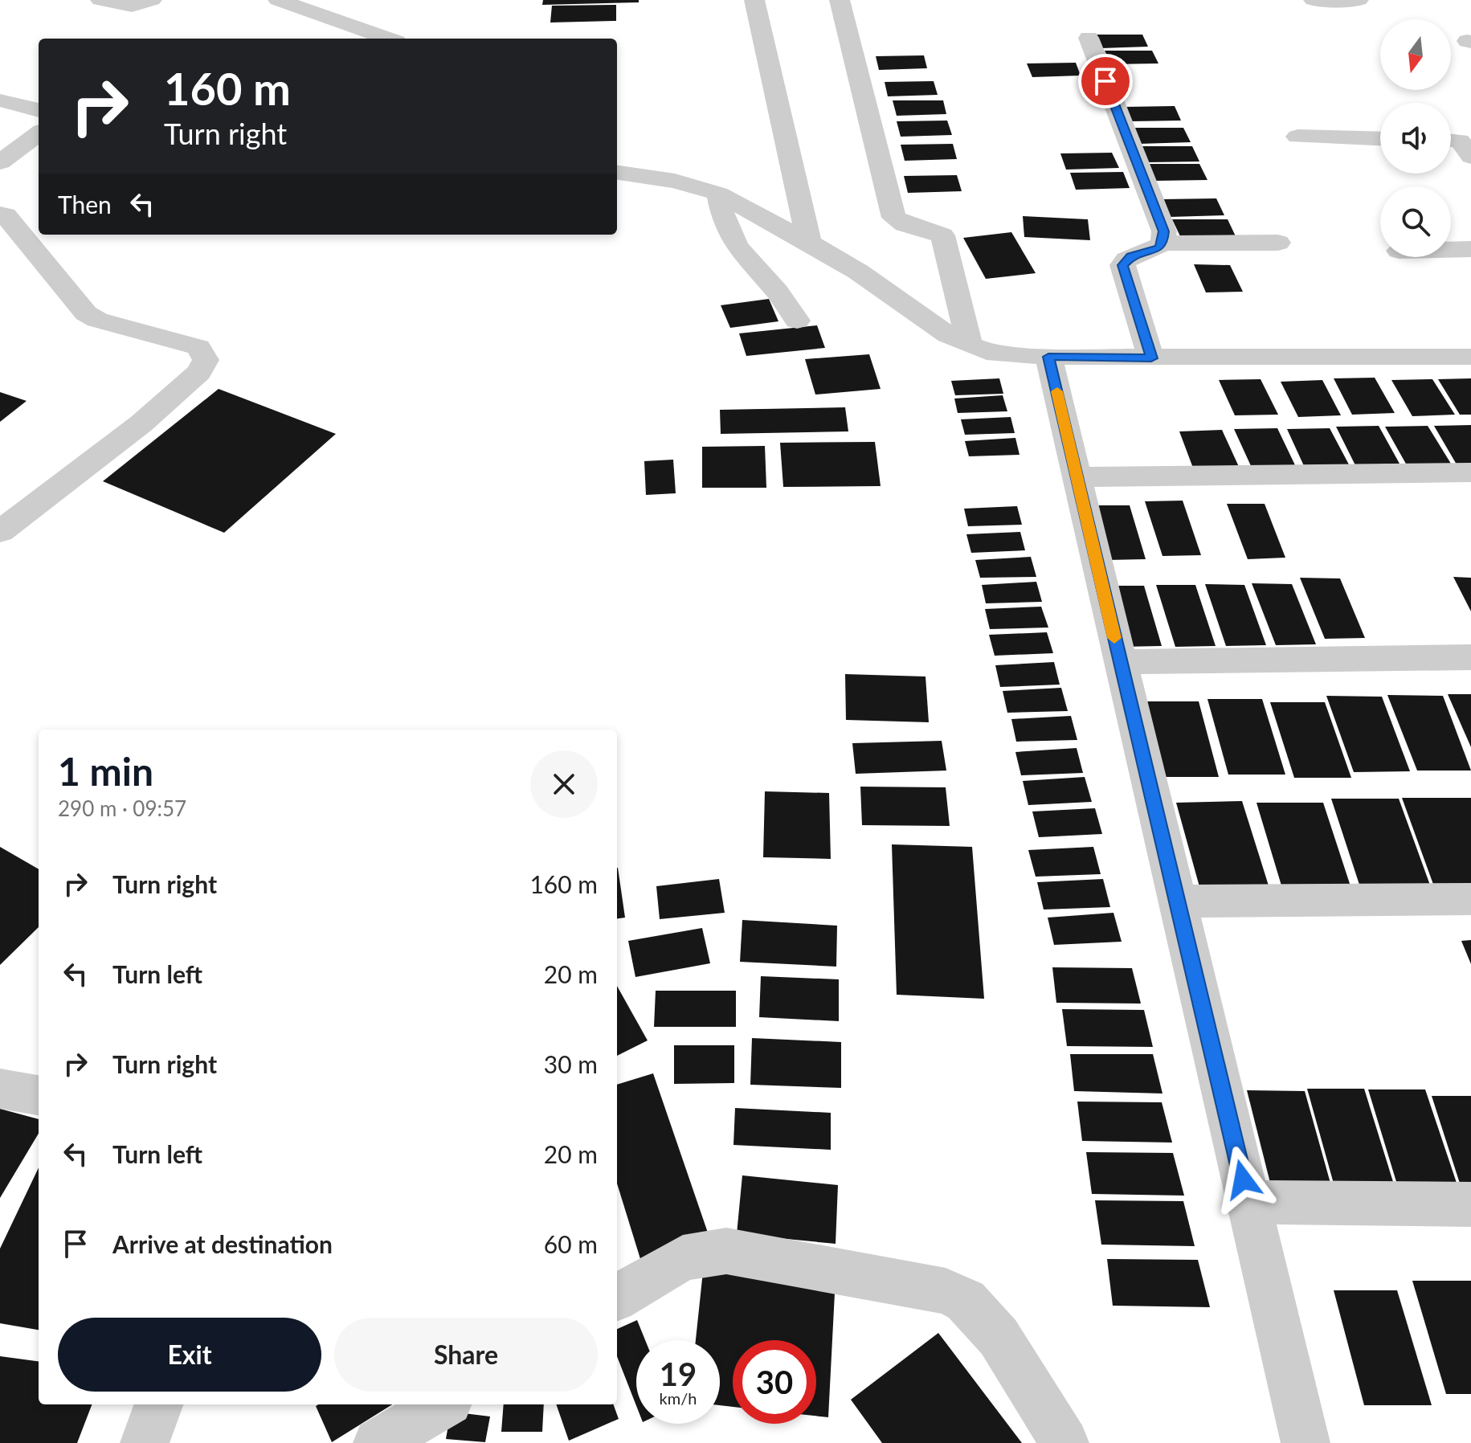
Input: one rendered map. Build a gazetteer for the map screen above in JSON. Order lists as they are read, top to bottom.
{
  "north": "bottom",
  "page": {
    "turn": ["160 m", "Turn right"],
    "then": "Then",
    "heading": ["1 min", "290 m · 09:57"],
    "list": [
      {
        "name": "Turn right",
        "value": "160 m"
      },
      {
        "name": "Turn left",
        "value": "20 m"
      },
      {
        "name": "Turn right",
        "value": "30 m"
      },
      {
        "name": "Turn left",
        "value": "20 m"
      },
      {
        "name": "Arrive at destination",
        "value": "60 m"
      }
    ],
    "buttons": ["Exit", "Share"],
    "speed": "19 km/h",
    "limit": "30"
  }
}
